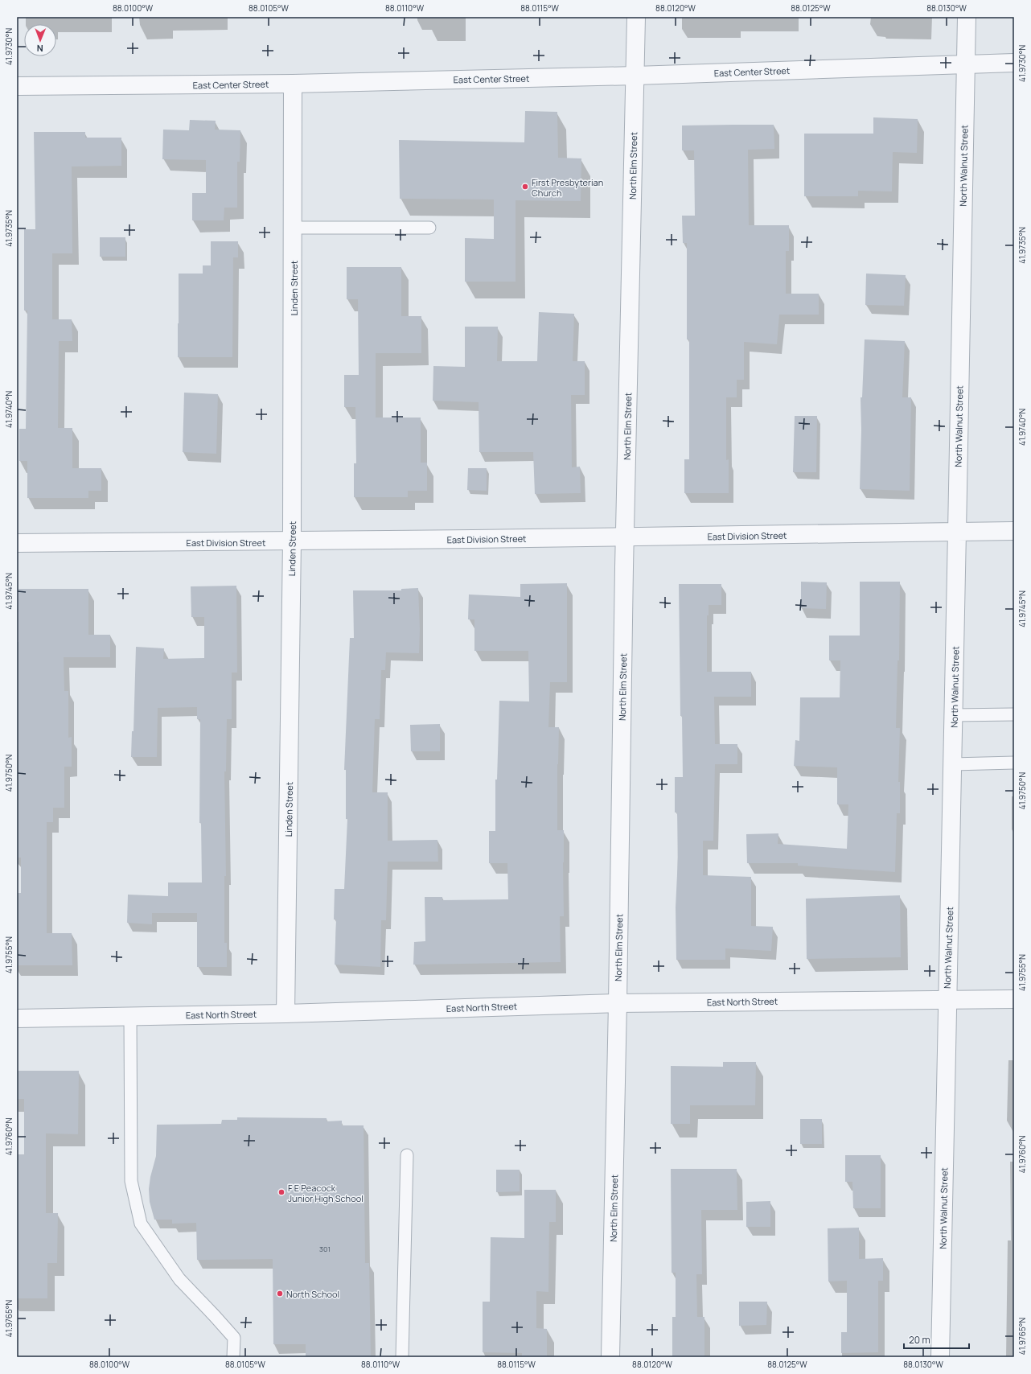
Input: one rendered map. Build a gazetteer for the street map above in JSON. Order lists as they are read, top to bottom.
{
  "streets": {
    "street": [
      "East Center Street",
      "North Elm Street",
      "North Walnut Street",
      "Linden Street",
      "East Division Street",
      "East North Street"
    ]
  },
  "crossings": [
    ["East Center Street", "North Elm Street"],
    ["East Center Street", "North Walnut Street"],
    ["East Center Street", "Linden Street"],
    ["North Elm Street", "East Division Street"],
    ["North Elm Street", "East North Street"],
    ["North Walnut Street", "East Division Street"],
    ["North Walnut Street", "East North Street"],
    ["Linden Street", "East Division Street"],
    ["Linden Street", "East North Street"]
  ],
  "places": ["First Presbyterian Church", "F E Peacock Junior High School", "North School"],
  "house_numbers": ["301"],
  "scale_bar": "20 m",
  "north": "bottom",
  "coordinates": [
    "88.0100°W",
    "88.0105°W",
    "88.0110°W",
    "88.0115°W",
    "88.0120°W",
    "88.0125°W",
    "88.0130°W",
    "41.9730°N",
    "41.9735°N",
    "41.9740°N",
    "41.9745°N",
    "41.9750°N",
    "41.9755°N",
    "41.9760°N",
    "41.9765°N"
  ]
}
